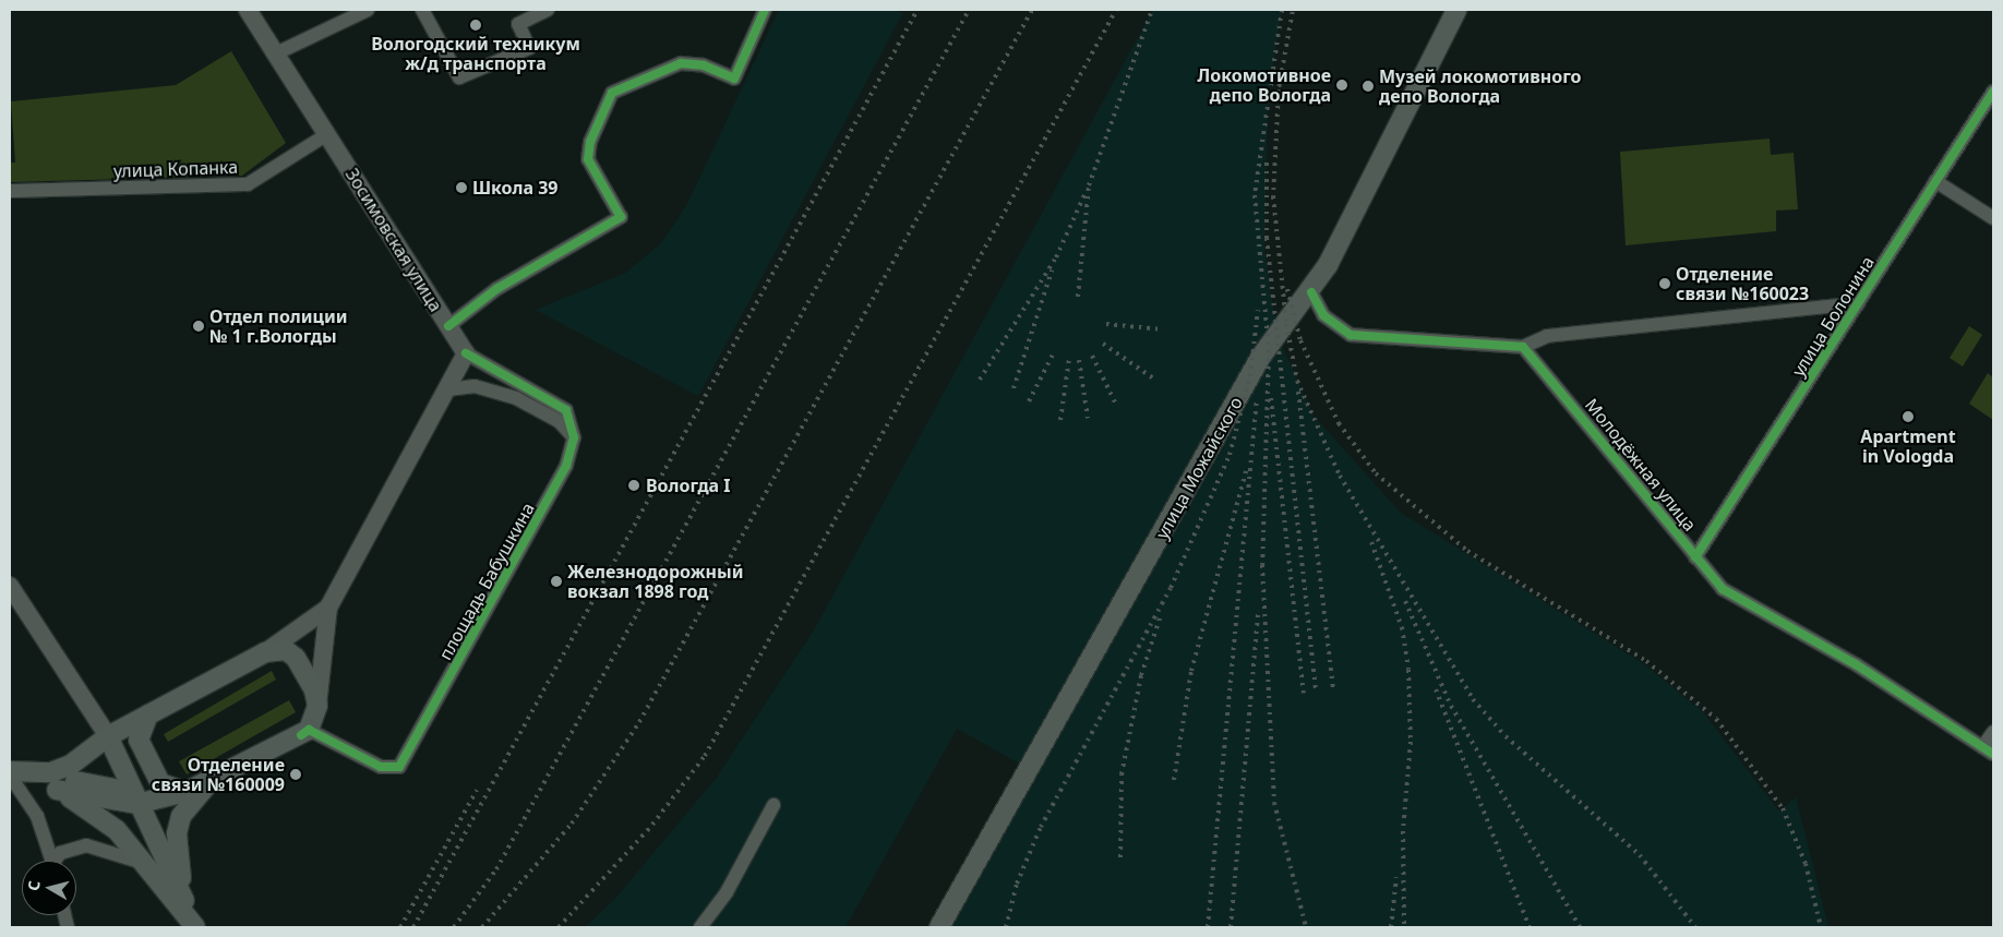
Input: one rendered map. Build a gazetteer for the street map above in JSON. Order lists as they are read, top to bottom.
{
  "streets": {
    "main road": ["улица Можайского"],
    "street": [
      "улица Копанка",
      "Зосимовская улица",
      "улица Болонина",
      "Молодёжная улица",
      "площадь Бабушкина"
    ]
  },
  "crossings": [
    ["улица Копанка", "Зосимовская улица"],
    ["улица Болонина", "Молодёжная улица"]
  ],
  "places": [
    "Вологодский техникум ж/д транспорта",
    "Локомотивное депо Вологда",
    "Музей локомотивного депо Вологда",
    "Школа 39",
    "Отделение связи №160023",
    "Отдел полиции № 1 г.Вологды",
    "Apartment in Vologda",
    "Вологда I",
    "Железнодорожный вокзал 1898 год",
    "Отделение связи №160009"
  ],
  "north": "left"
}
